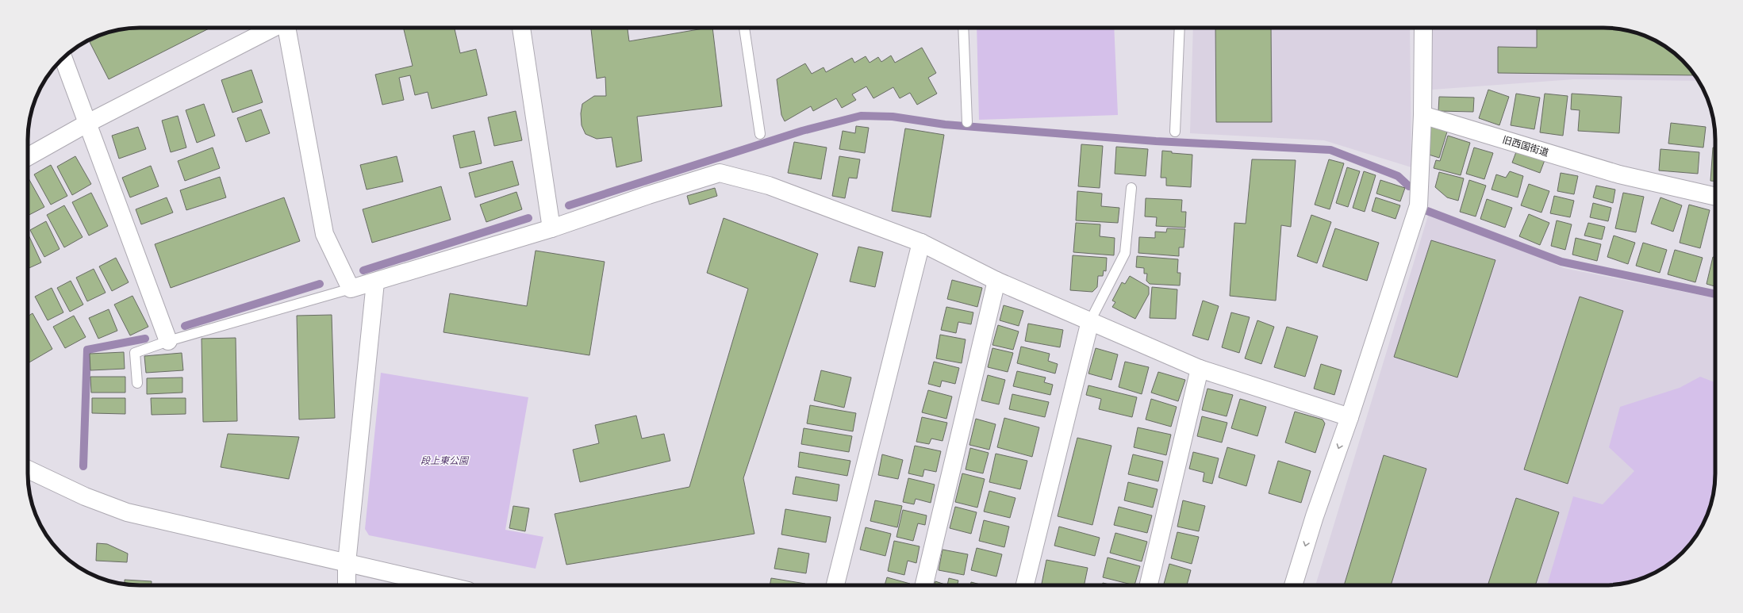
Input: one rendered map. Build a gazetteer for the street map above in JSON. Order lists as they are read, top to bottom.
{
  "streets": {
    "street": ["旧西国街道"]
  },
  "parks": ["段上東公園"]
}
